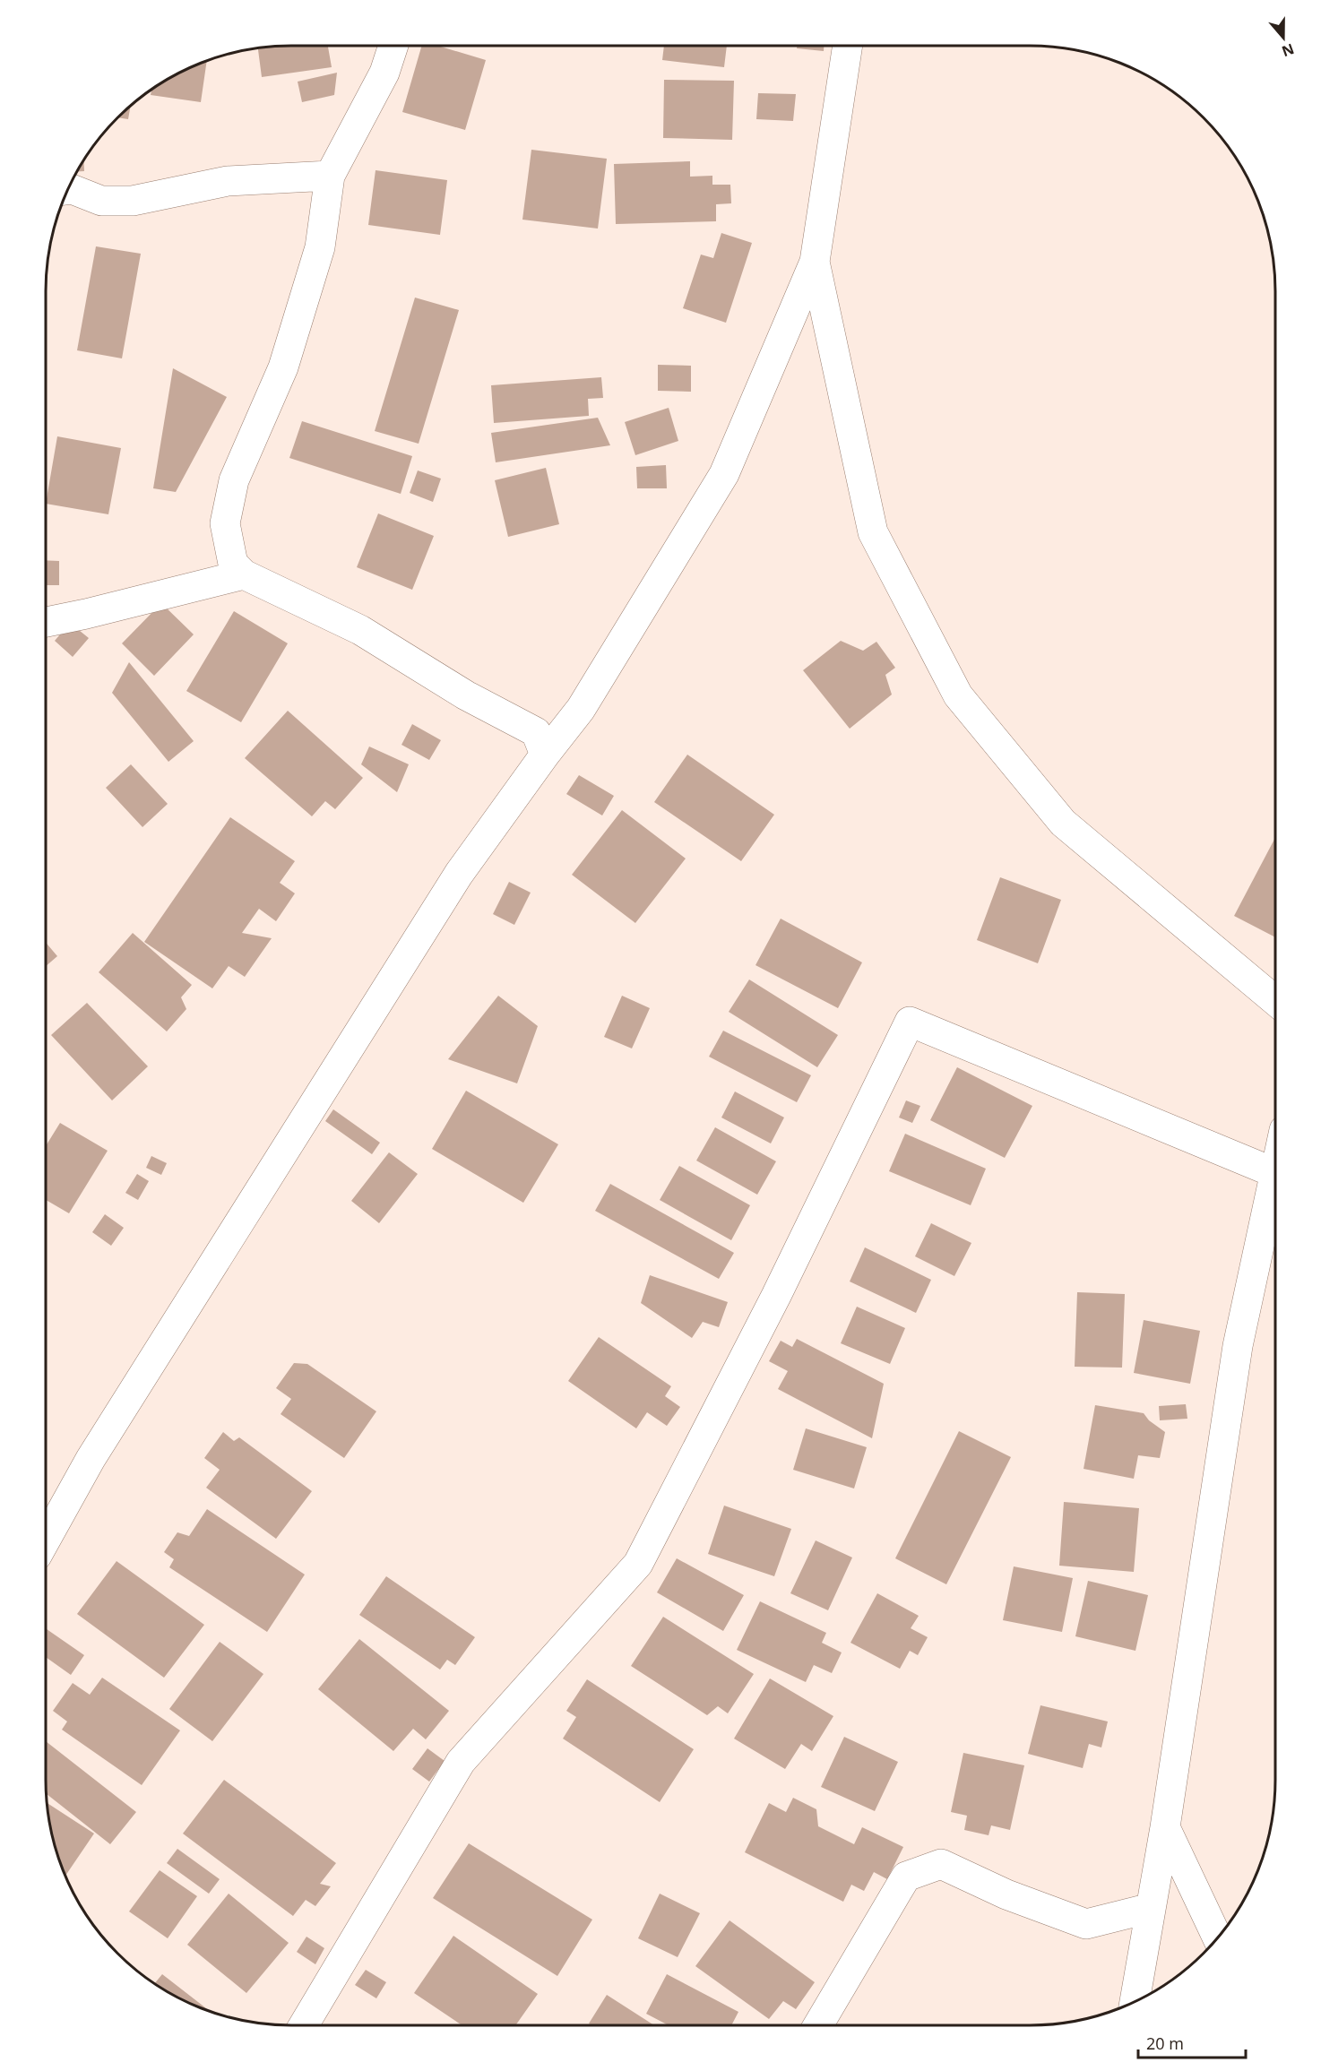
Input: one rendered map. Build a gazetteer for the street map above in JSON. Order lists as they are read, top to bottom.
{
  "scale_bar": "20 m",
  "north": "bottom"
}
